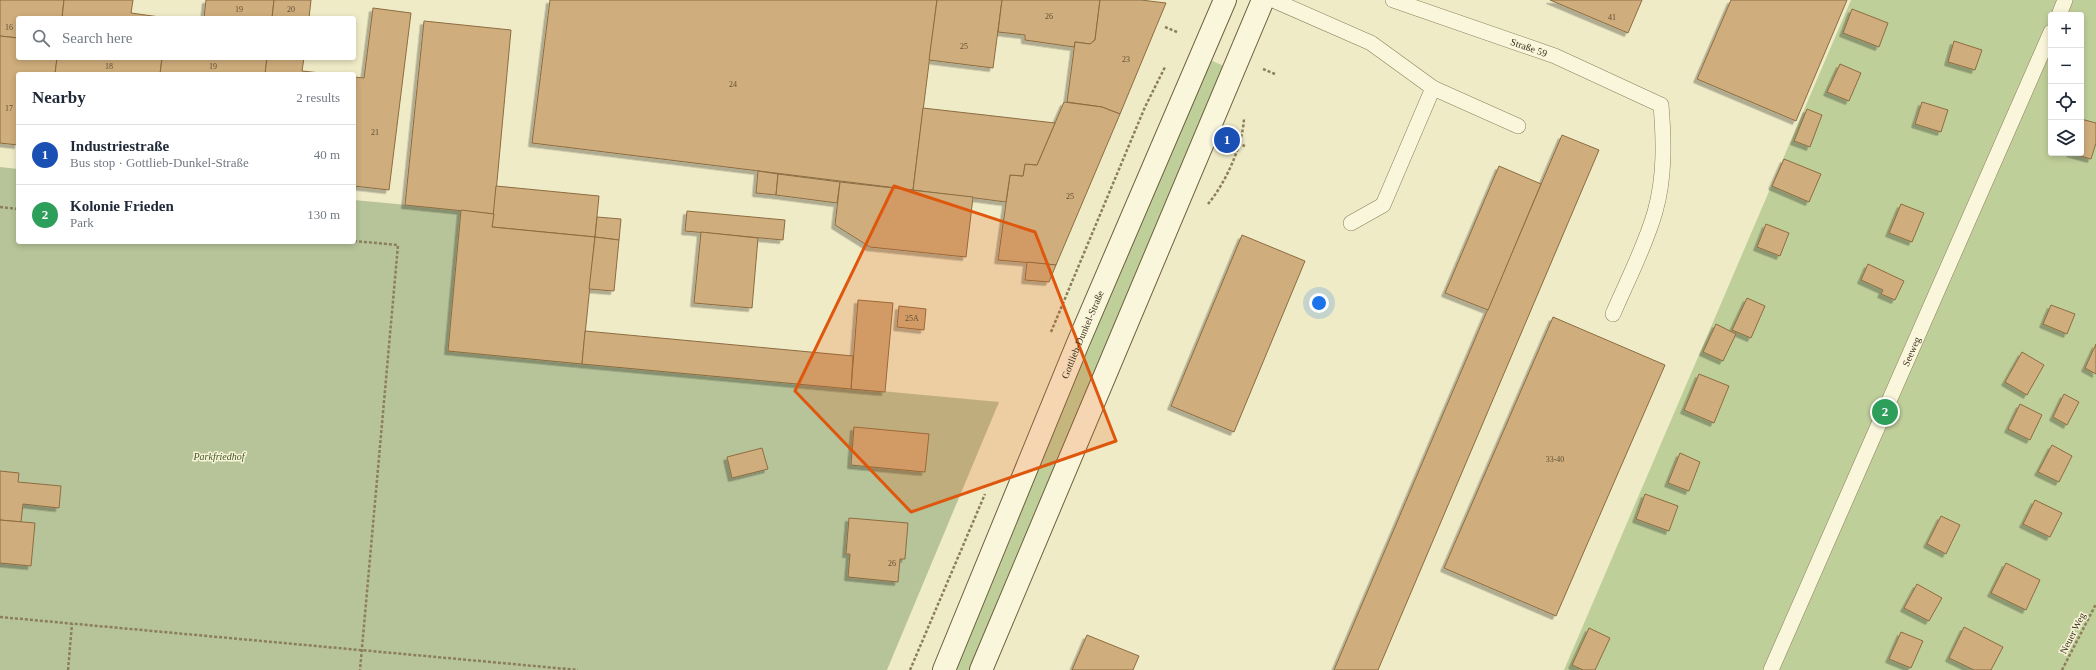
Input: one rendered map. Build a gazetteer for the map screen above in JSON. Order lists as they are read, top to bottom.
{
  "streets": {
    "street": ["Gottlieb-Dunkel-Straße"],
    "lane": ["Straße 59", "Seeweg"],
    "path": ["Neuer Weg"]
  },
  "parks": ["Parkfriedhof"],
  "house_numbers": [
    "19",
    "20",
    "26",
    "41",
    "16",
    "25",
    "23",
    "18",
    "19",
    "24",
    "17",
    "21",
    "25",
    "25A",
    "33-40",
    "26"
  ],
  "page": {
    "map_buttons": ["+", "−"],
    "search": "Search here",
    "heading": ["Nearby", "2 results"],
    "list": [
      {
        "mark": "1",
        "name": "Industriestraße",
        "note": "Bus stop · Gottlieb-Dunkel-Straße",
        "value": "40 m"
      },
      {
        "mark": "2",
        "name": "Kolonie Frieden",
        "note": "Park",
        "value": "130 m"
      }
    ],
    "pins": ["1", "2"]
  }
}
